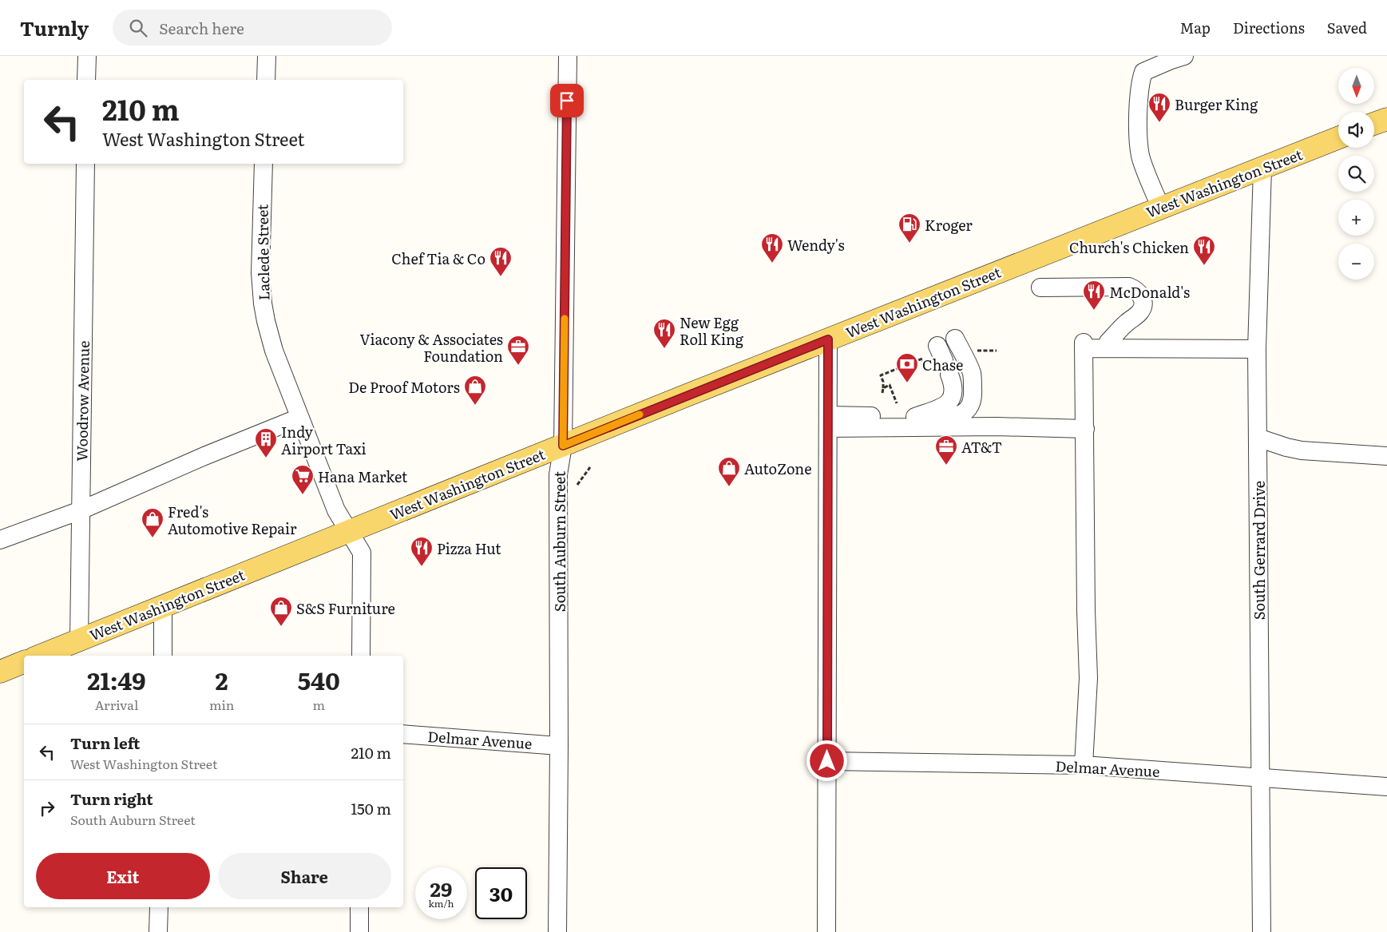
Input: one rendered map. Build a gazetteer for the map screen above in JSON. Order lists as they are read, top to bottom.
{
  "streets": {
    "main road": ["West Washington Street"],
    "street": [
      "Laclede Street",
      "Woodrow Avenue",
      "South Auburn Street",
      "South Gerrard Drive",
      "Delmar Avenue"
    ]
  },
  "crossings": [
    ["West Washington Street", "Laclede Street"],
    ["West Washington Street", "Woodrow Avenue"],
    ["West Washington Street", "South Auburn Street"],
    ["West Washington Street", "South Gerrard Drive"],
    ["South Auburn Street", "Delmar Avenue"],
    ["South Gerrard Drive", "Delmar Avenue"]
  ],
  "places": {
    "restaurant": [
      "Burger King",
      "Wendy's",
      "Church's Chicken",
      "Chef Tia & Co",
      "McDonald's",
      "New Egg Roll King",
      "Pizza Hut"
    ],
    "fuel station": ["Kroger"],
    "office": ["Viacony & Associates Foundation", "AT&T"],
    "bank": ["Chase"],
    "shop": [
      "De Proof Motors",
      "AutoZone",
      "Fred's Automotive Repair",
      "S&S Furniture"
    ],
    "building": ["Indy Airport Taxi"],
    "supermarket": ["Hana Market"]
  },
  "north": "bottom",
  "page": {
    "header": "Turnly",
    "search": "Search here",
    "nav": ["Map", "Directions", "Saved"],
    "map_buttons": ["+", "−"],
    "turn": ["210 m", "West Washington Street"],
    "eta": [
      "21:49",
      "Arrival",
      "2",
      "min",
      "540",
      "m"
    ],
    "list": [
      {
        "name": "Turn left",
        "note": "West Washington Street",
        "value": "210 m"
      },
      {
        "name": "Turn right",
        "note": "South Auburn Street",
        "value": "150 m"
      }
    ],
    "buttons": ["Exit", "Share"],
    "speed": "29 km/h",
    "limit": "30"
  }
}
